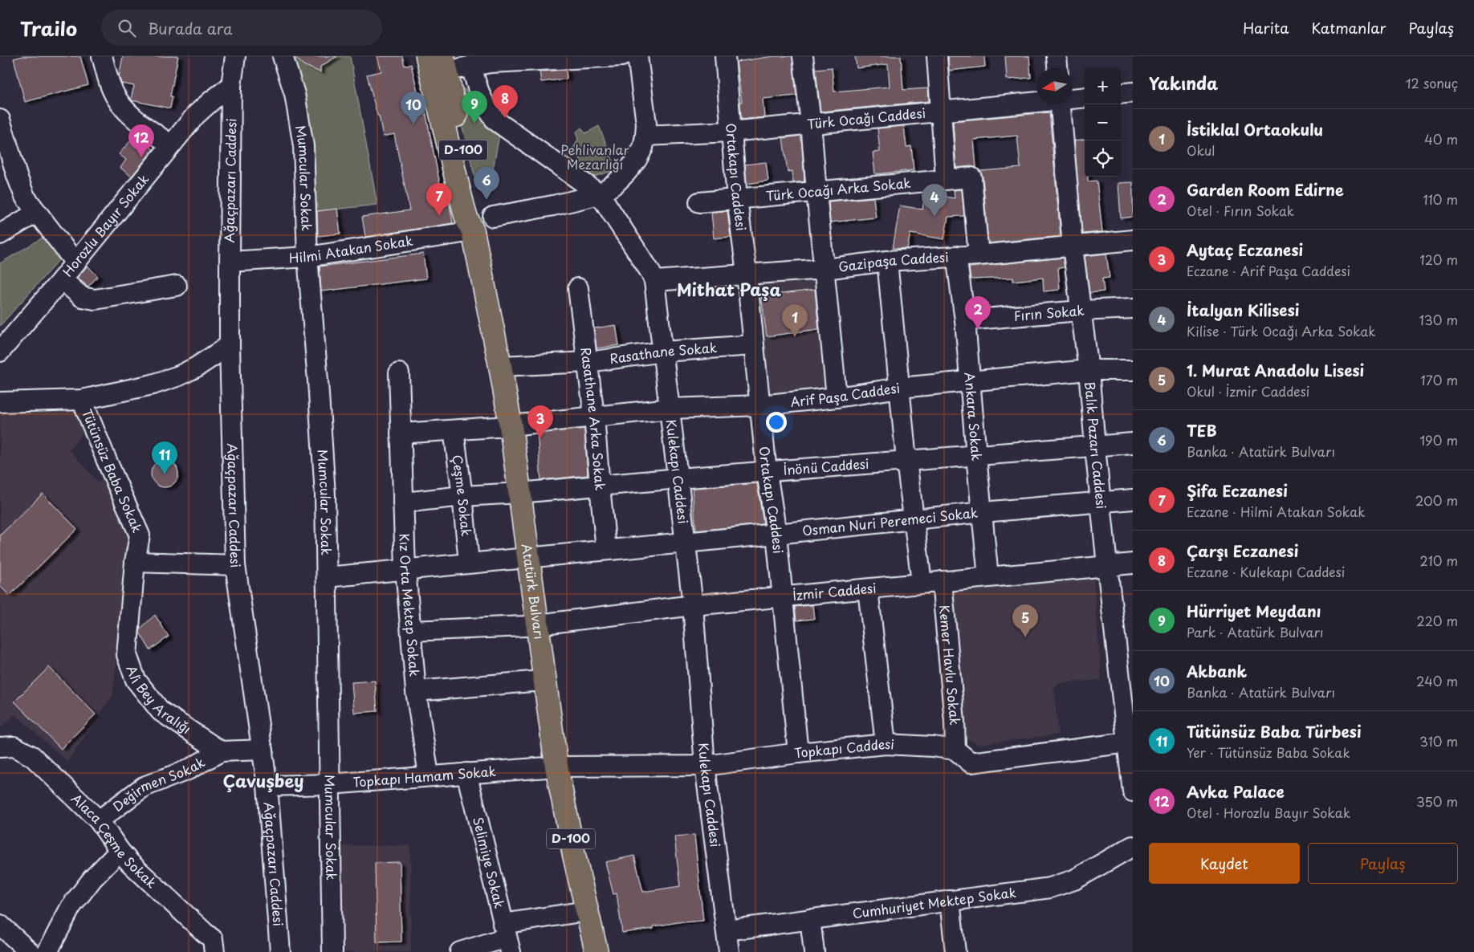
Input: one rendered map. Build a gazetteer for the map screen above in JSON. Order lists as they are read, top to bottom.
{
  "streets": {
    "main road": ["D-100", "Atatürk Bulvarı"],
    "street": [
      "Türk Ocağı Caddesi",
      "Ortakapı Caddesi",
      "Mumcular Sokak",
      "Ağaçpazarı Caddesi",
      "Türk Ocağı Arka Sokak",
      "Horozlu Bayır Sokak",
      "Hilmi Atakan Sokak",
      "Gazipaşa Caddesi",
      "Fırın Sokak",
      "Rasathane Sokak",
      "Arif Paşa Caddesi",
      "Ankara Sokak",
      "Rasathane Arka Sokak",
      "Balık Pazarı Caddesi",
      "İnönü Caddesi",
      "Tütünsüz Baba Sokak",
      "Kulekapı Caddesi",
      "Çeşme Sokak",
      "Osman Nuri Peremeci Sokak",
      "İzmir Caddesi",
      "Kız Orta Mektep Sokak",
      "Kemer Havlu Sokak",
      "Ali Bey Aralığı",
      "Topkapı Caddesi",
      "Topkapı Hamam Sokak",
      "Değirmen Sokak",
      "Alaca Çeşme Sokak",
      "Selimiye Sokak",
      "Cumhuriyet Mektep Sokak"
    ]
  },
  "crossings": [
    ["Türk Ocağı Caddesi", "Ortakapı Caddesi"],
    ["Ortakapı Caddesi", "Türk Ocağı Arka Sokak"],
    ["Ortakapı Caddesi", "Gazipaşa Caddesi"],
    ["Ortakapı Caddesi", "Rasathane Sokak"],
    ["Ortakapı Caddesi", "Arif Paşa Caddesi"],
    ["Ortakapı Caddesi", "İnönü Caddesi"],
    ["Ortakapı Caddesi", "Osman Nuri Peremeci Sokak"],
    ["Ortakapı Caddesi", "İzmir Caddesi"],
    ["Ortakapı Caddesi", "Topkapı Caddesi"],
    ["Mumcular Sokak", "Hilmi Atakan Sokak"],
    ["Mumcular Sokak", "Osman Nuri Peremeci Sokak"],
    ["Mumcular Sokak", "Topkapı Hamam Sokak"],
    ["Ağaçpazarı Caddesi", "Horozlu Bayır Sokak"],
    ["Ağaçpazarı Caddesi", "Hilmi Atakan Sokak"],
    ["Ağaçpazarı Caddesi", "Topkapı Hamam Sokak"],
    ["Türk Ocağı Arka Sokak", "Gazipaşa Caddesi"],
    ["Hilmi Atakan Sokak", "Atatürk Bulvarı"],
    ["Gazipaşa Caddesi", "Ankara Sokak"],
    ["Gazipaşa Caddesi", "Balık Pazarı Caddesi"],
    ["Gazipaşa Caddesi", "Kulekapı Caddesi"],
    ["Fırın Sokak", "Ankara Sokak"],
    ["Fırın Sokak", "Balık Pazarı Caddesi"],
    ["Rasathane Sokak", "Rasathane Arka Sokak"],
    ["Rasathane Sokak", "Kulekapı Caddesi"],
    ["Rasathane Sokak", "Atatürk Bulvarı"],
    ["Arif Paşa Caddesi", "Ankara Sokak"],
    ["Arif Paşa Caddesi", "Rasathane Arka Sokak"],
    ["Arif Paşa Caddesi", "Balık Pazarı Caddesi"],
    ["Arif Paşa Caddesi", "Kulekapı Caddesi"],
    ["Arif Paşa Caddesi", "Çeşme Sokak"],
    ["Arif Paşa Caddesi", "Atatürk Bulvarı"],
    ["Arif Paşa Caddesi", "Kız Orta Mektep Sokak"],
    ["Ankara Sokak", "İnönü Caddesi"],
    ["Ankara Sokak", "Osman Nuri Peremeci Sokak"],
    ["Ankara Sokak", "İzmir Caddesi"],
    ["Rasathane Arka Sokak", "İnönü Caddesi"],
    ["Rasathane Arka Sokak", "Osman Nuri Peremeci Sokak"],
    ["Balık Pazarı Caddesi", "İnönü Caddesi"],
    ["Balık Pazarı Caddesi", "Osman Nuri Peremeci Sokak"],
    ["Balık Pazarı Caddesi", "İzmir Caddesi"],
    ["İnönü Caddesi", "Kulekapı Caddesi"],
    ["İnönü Caddesi", "Çeşme Sokak"],
    ["İnönü Caddesi", "Atatürk Bulvarı"],
    ["İnönü Caddesi", "Kız Orta Mektep Sokak"],
    ["Tütünsüz Baba Sokak", "Ali Bey Aralığı"],
    ["Kulekapı Caddesi", "Osman Nuri Peremeci Sokak"],
    ["Kulekapı Caddesi", "İzmir Caddesi"],
    ["Kulekapı Caddesi", "Topkapı Caddesi"],
    ["Kulekapı Caddesi", "Cumhuriyet Mektep Sokak"],
    ["Çeşme Sokak", "Osman Nuri Peremeci Sokak"],
    ["Osman Nuri Peremeci Sokak", "Atatürk Bulvarı"],
    ["Osman Nuri Peremeci Sokak", "Kız Orta Mektep Sokak"],
    ["Atatürk Bulvarı", "İzmir Caddesi"],
    ["Atatürk Bulvarı", "Topkapı Caddesi"],
    ["Atatürk Bulvarı", "Topkapı Hamam Sokak"],
    ["İzmir Caddesi", "Kız Orta Mektep Sokak"],
    ["İzmir Caddesi", "Kemer Havlu Sokak"],
    ["Kız Orta Mektep Sokak", "Topkapı Hamam Sokak"],
    ["Kemer Havlu Sokak", "Topkapı Caddesi"],
    ["Ali Bey Aralığı", "Değirmen Sokak"],
    ["Topkapı Caddesi", "Topkapı Hamam Sokak"],
    ["Topkapı Hamam Sokak", "Selimiye Sokak"],
    ["Değirmen Sokak", "Alaca Çeşme Sokak"]
  ],
  "districts": ["Mithat Paşa", "Çavuşbey"],
  "parks": ["Pehlivanlar Mezarlığı"],
  "north": "left",
  "page": {
    "header": "Trailo",
    "search": "Burada ara",
    "nav": ["Harita", "Katmanlar", "Paylaş"],
    "heading": ["Yakında", "12 sonuç"],
    "map_buttons": ["+", "−"],
    "pins": [
      "8",
      "9",
      "10",
      "12",
      "6",
      "7",
      "4",
      "2",
      "1",
      "3",
      "11",
      "5"
    ],
    "list": [
      {
        "mark": "1",
        "name": "İstiklal Ortaokulu",
        "note": "Okul",
        "value": "40 m"
      },
      {
        "mark": "2",
        "name": "Garden Room Edirne",
        "note": "Otel · Fırın Sokak",
        "value": "110 m"
      },
      {
        "mark": "3",
        "name": "Aytaç Eczanesi",
        "note": "Eczane · Arif Paşa Caddesi",
        "value": "120 m"
      },
      {
        "mark": "4",
        "name": "İtalyan Kilisesi",
        "note": "Kilise · Türk Ocağı Arka Sokak",
        "value": "130 m"
      },
      {
        "mark": "5",
        "name": "1. Murat Anadolu Lisesi",
        "note": "Okul · İzmir Caddesi",
        "value": "170 m"
      },
      {
        "mark": "6",
        "name": "TEB",
        "note": "Banka · Atatürk Bulvarı",
        "value": "190 m"
      },
      {
        "mark": "7",
        "name": "Şifa Eczanesi",
        "note": "Eczane · Hilmi Atakan Sokak",
        "value": "200 m"
      },
      {
        "mark": "8",
        "name": "Çarşı Eczanesi",
        "note": "Eczane · Kulekapı Caddesi",
        "value": "210 m"
      },
      {
        "mark": "9",
        "name": "Hürriyet Meydanı",
        "note": "Park · Atatürk Bulvarı",
        "value": "220 m"
      },
      {
        "mark": "10",
        "name": "Akbank",
        "note": "Banka · Atatürk Bulvarı",
        "value": "240 m"
      },
      {
        "mark": "11",
        "name": "Tütünsüz Baba Türbesi",
        "note": "Yer · Tütünsüz Baba Sokak",
        "value": "310 m"
      },
      {
        "mark": "12",
        "name": "Avka Palace",
        "note": "Otel · Horozlu Bayır Sokak",
        "value": "350 m"
      }
    ],
    "buttons": ["Kaydet", "Paylaş"]
  }
}
